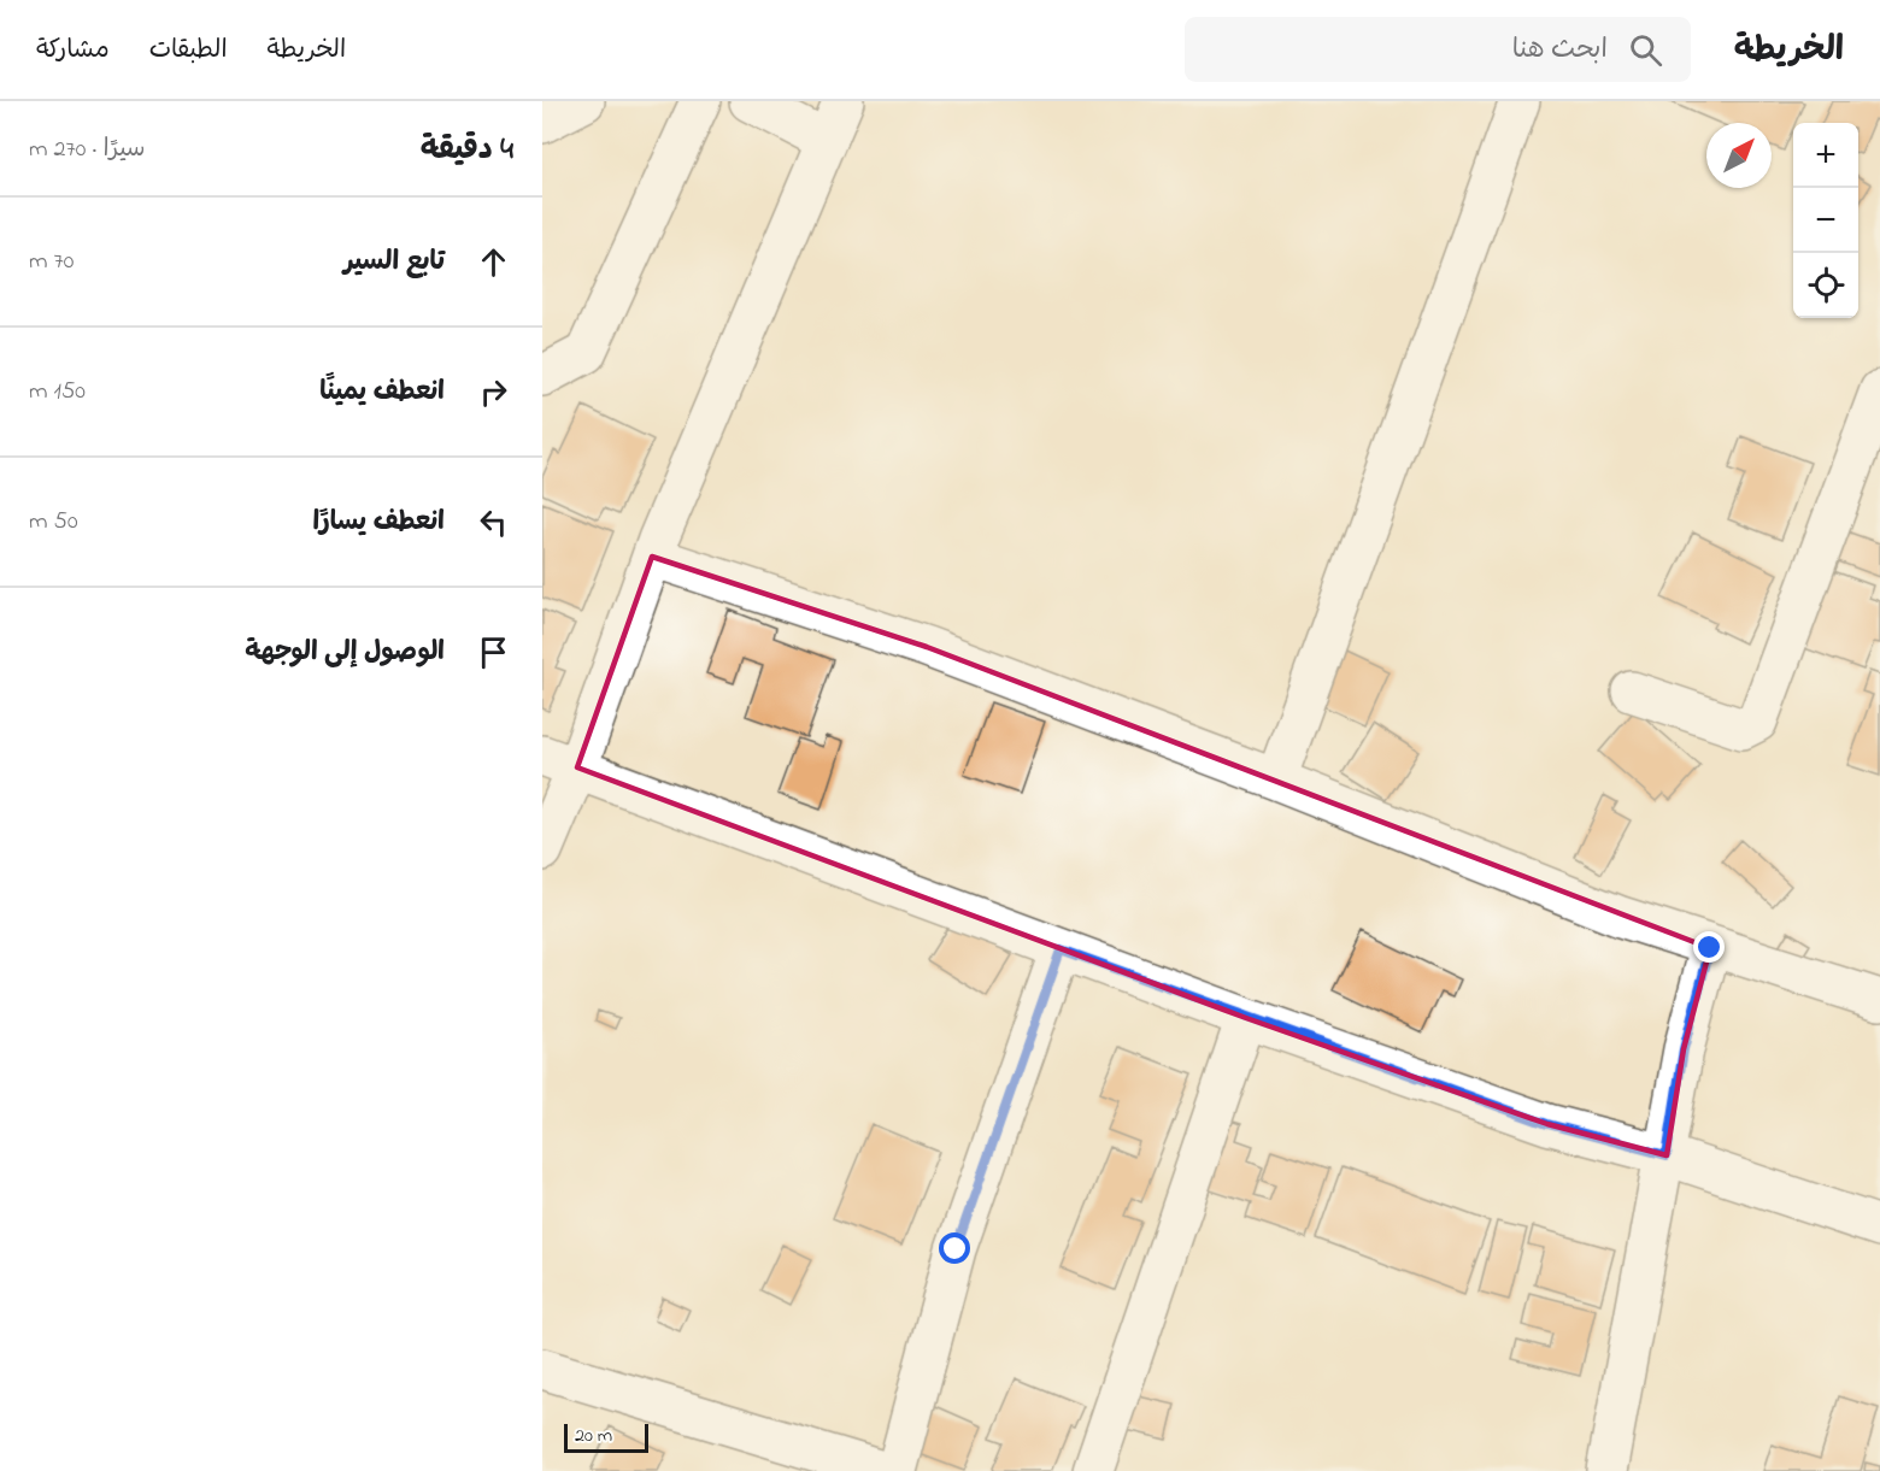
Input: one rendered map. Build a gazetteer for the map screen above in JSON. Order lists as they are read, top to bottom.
{
  "scale_bar": "20 m",
  "north": "top right",
  "page": {
    "header": "الخريطة",
    "search": "ابحث هنا",
    "nav": ["الخريطة", "الطبقات", "مشاركة"],
    "heading": ["4 دقيقة", "سيرًا · 270 m"],
    "map_buttons": ["+", "−"],
    "list": [
      ["تابع السير", "70 m"],
      ["انعطف يمينًا", "150 m"],
      ["انعطف يسارًا", "50 m"],
      "الوصول إلى الوجهة"
    ],
    "scale": "20 m"
  }
}
